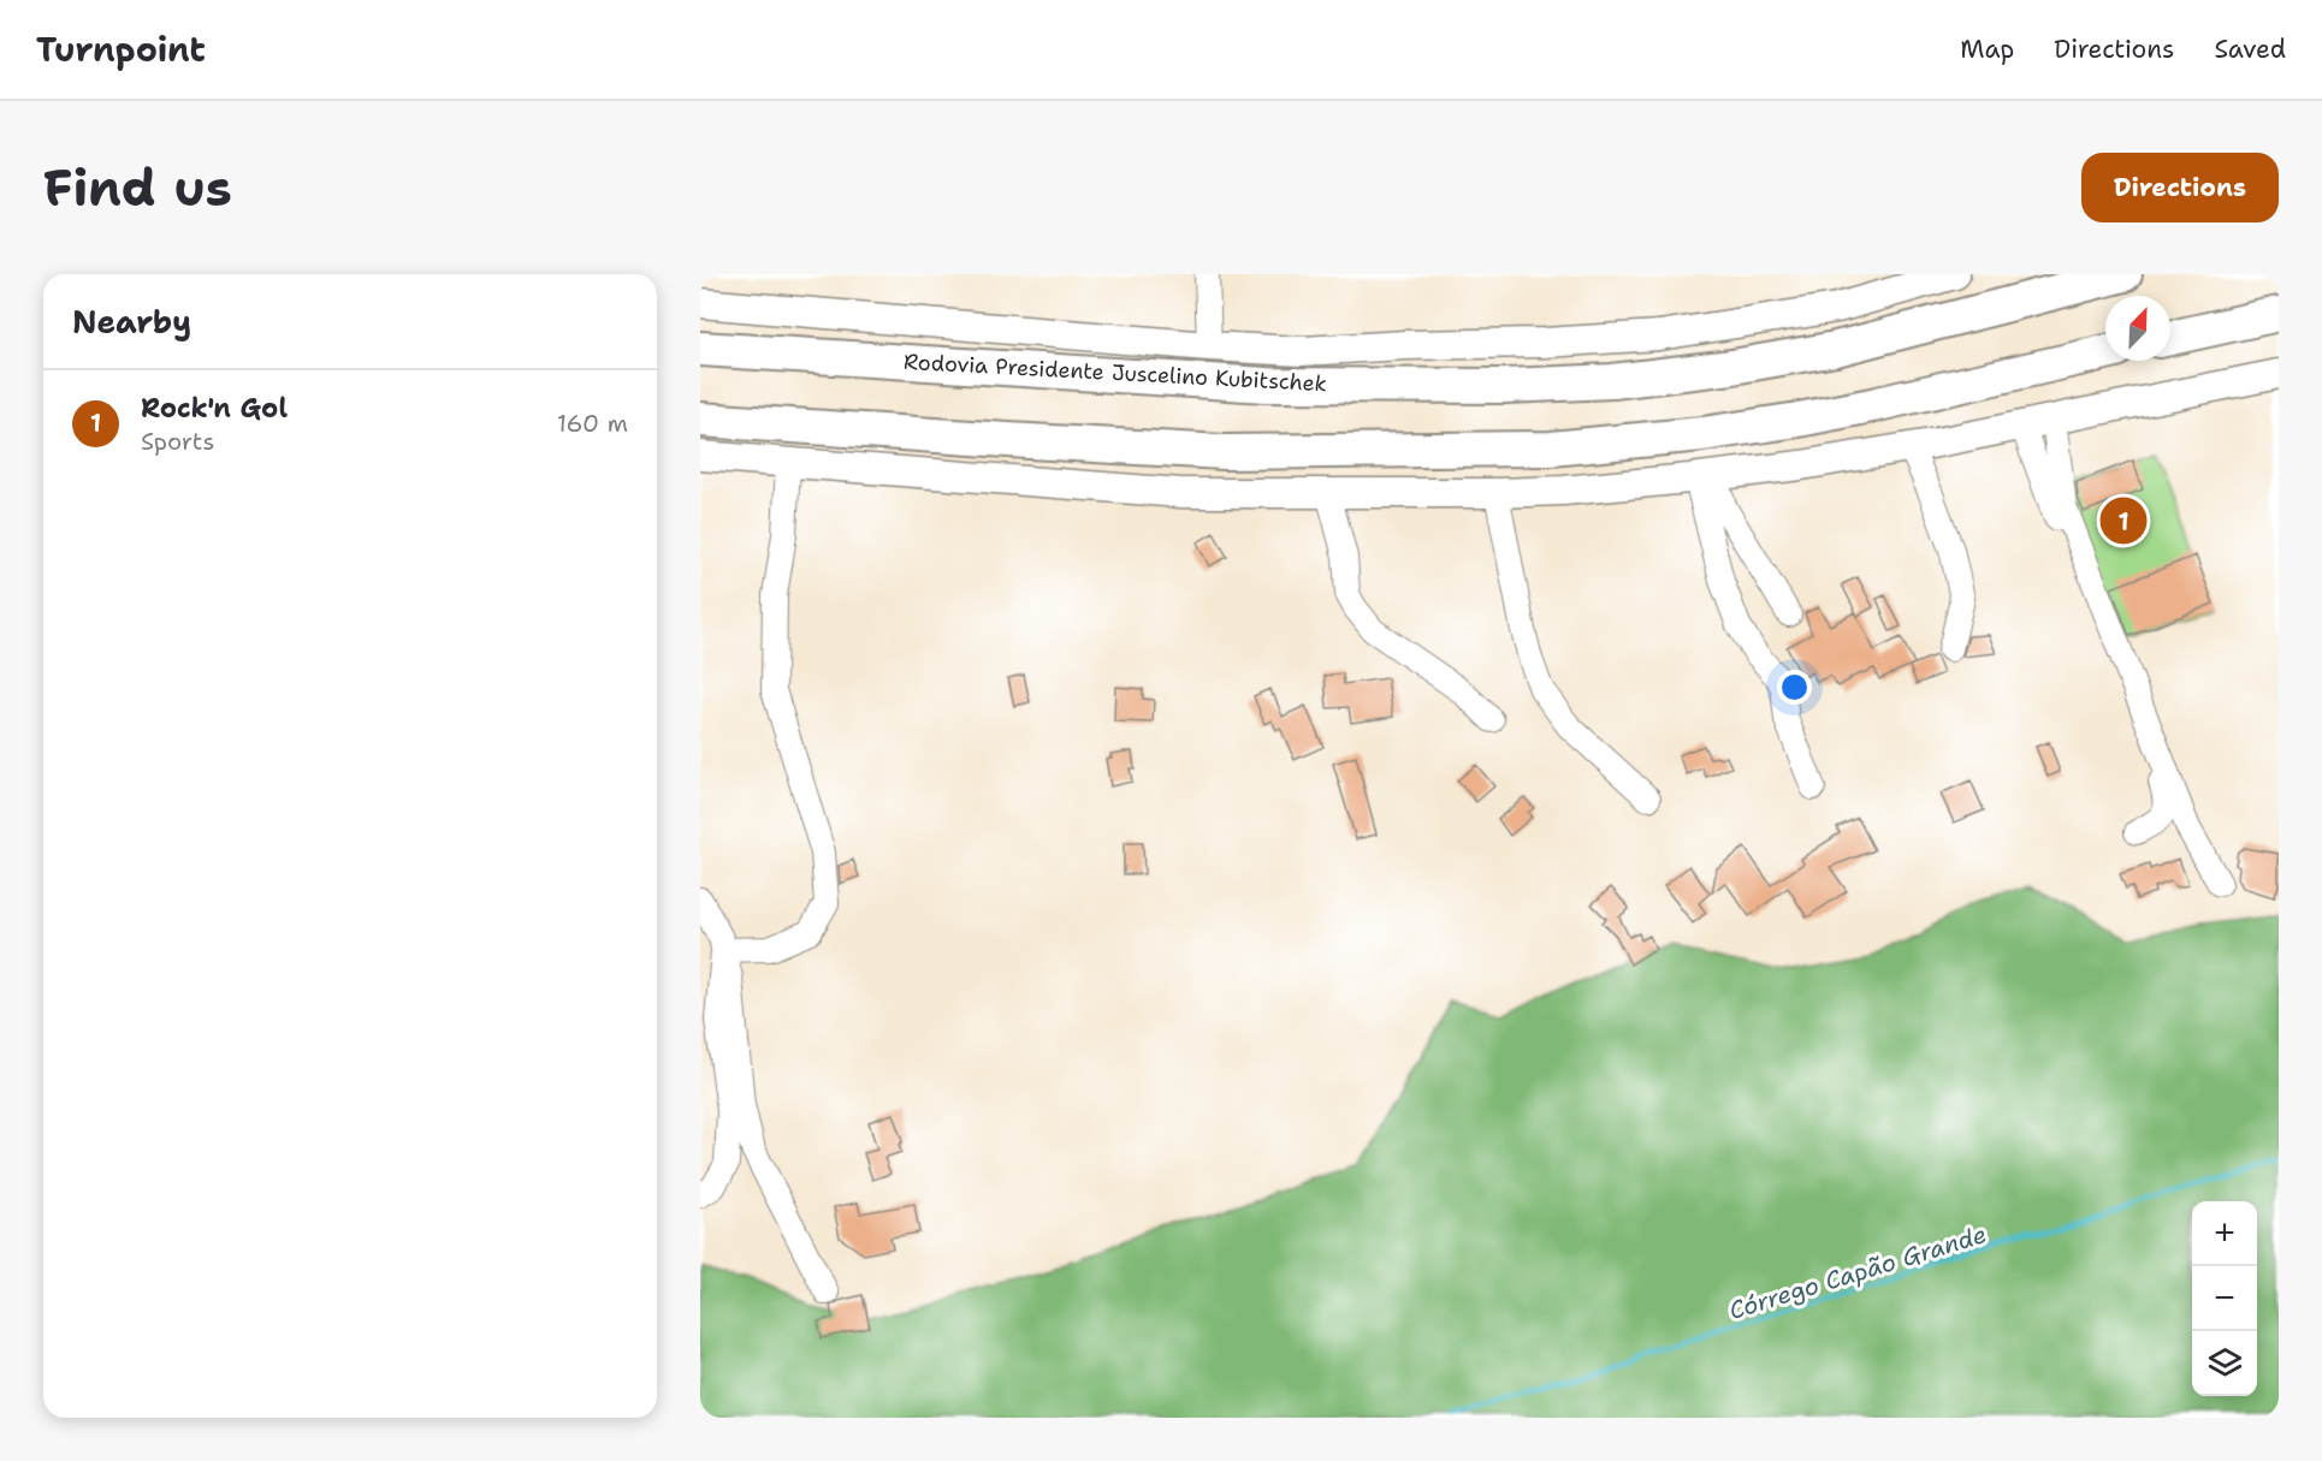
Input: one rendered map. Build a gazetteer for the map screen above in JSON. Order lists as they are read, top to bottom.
{
  "streets": {
    "highway": ["Rodovia Presidente Juscelino Kubitschek"]
  },
  "water": ["Córrego Capão Grande"],
  "north": "top right",
  "page": {
    "header": "Turnpoint",
    "nav": ["Map", "Directions", "Saved"],
    "buttons": "Directions",
    "title": "Find us",
    "heading": "Nearby",
    "list": [
      {
        "mark": "1",
        "name": "Rock'n Gol",
        "note": "Sports",
        "value": "160 m"
      }
    ],
    "pins": "1",
    "map_buttons": ["+", "−"]
  }
}
